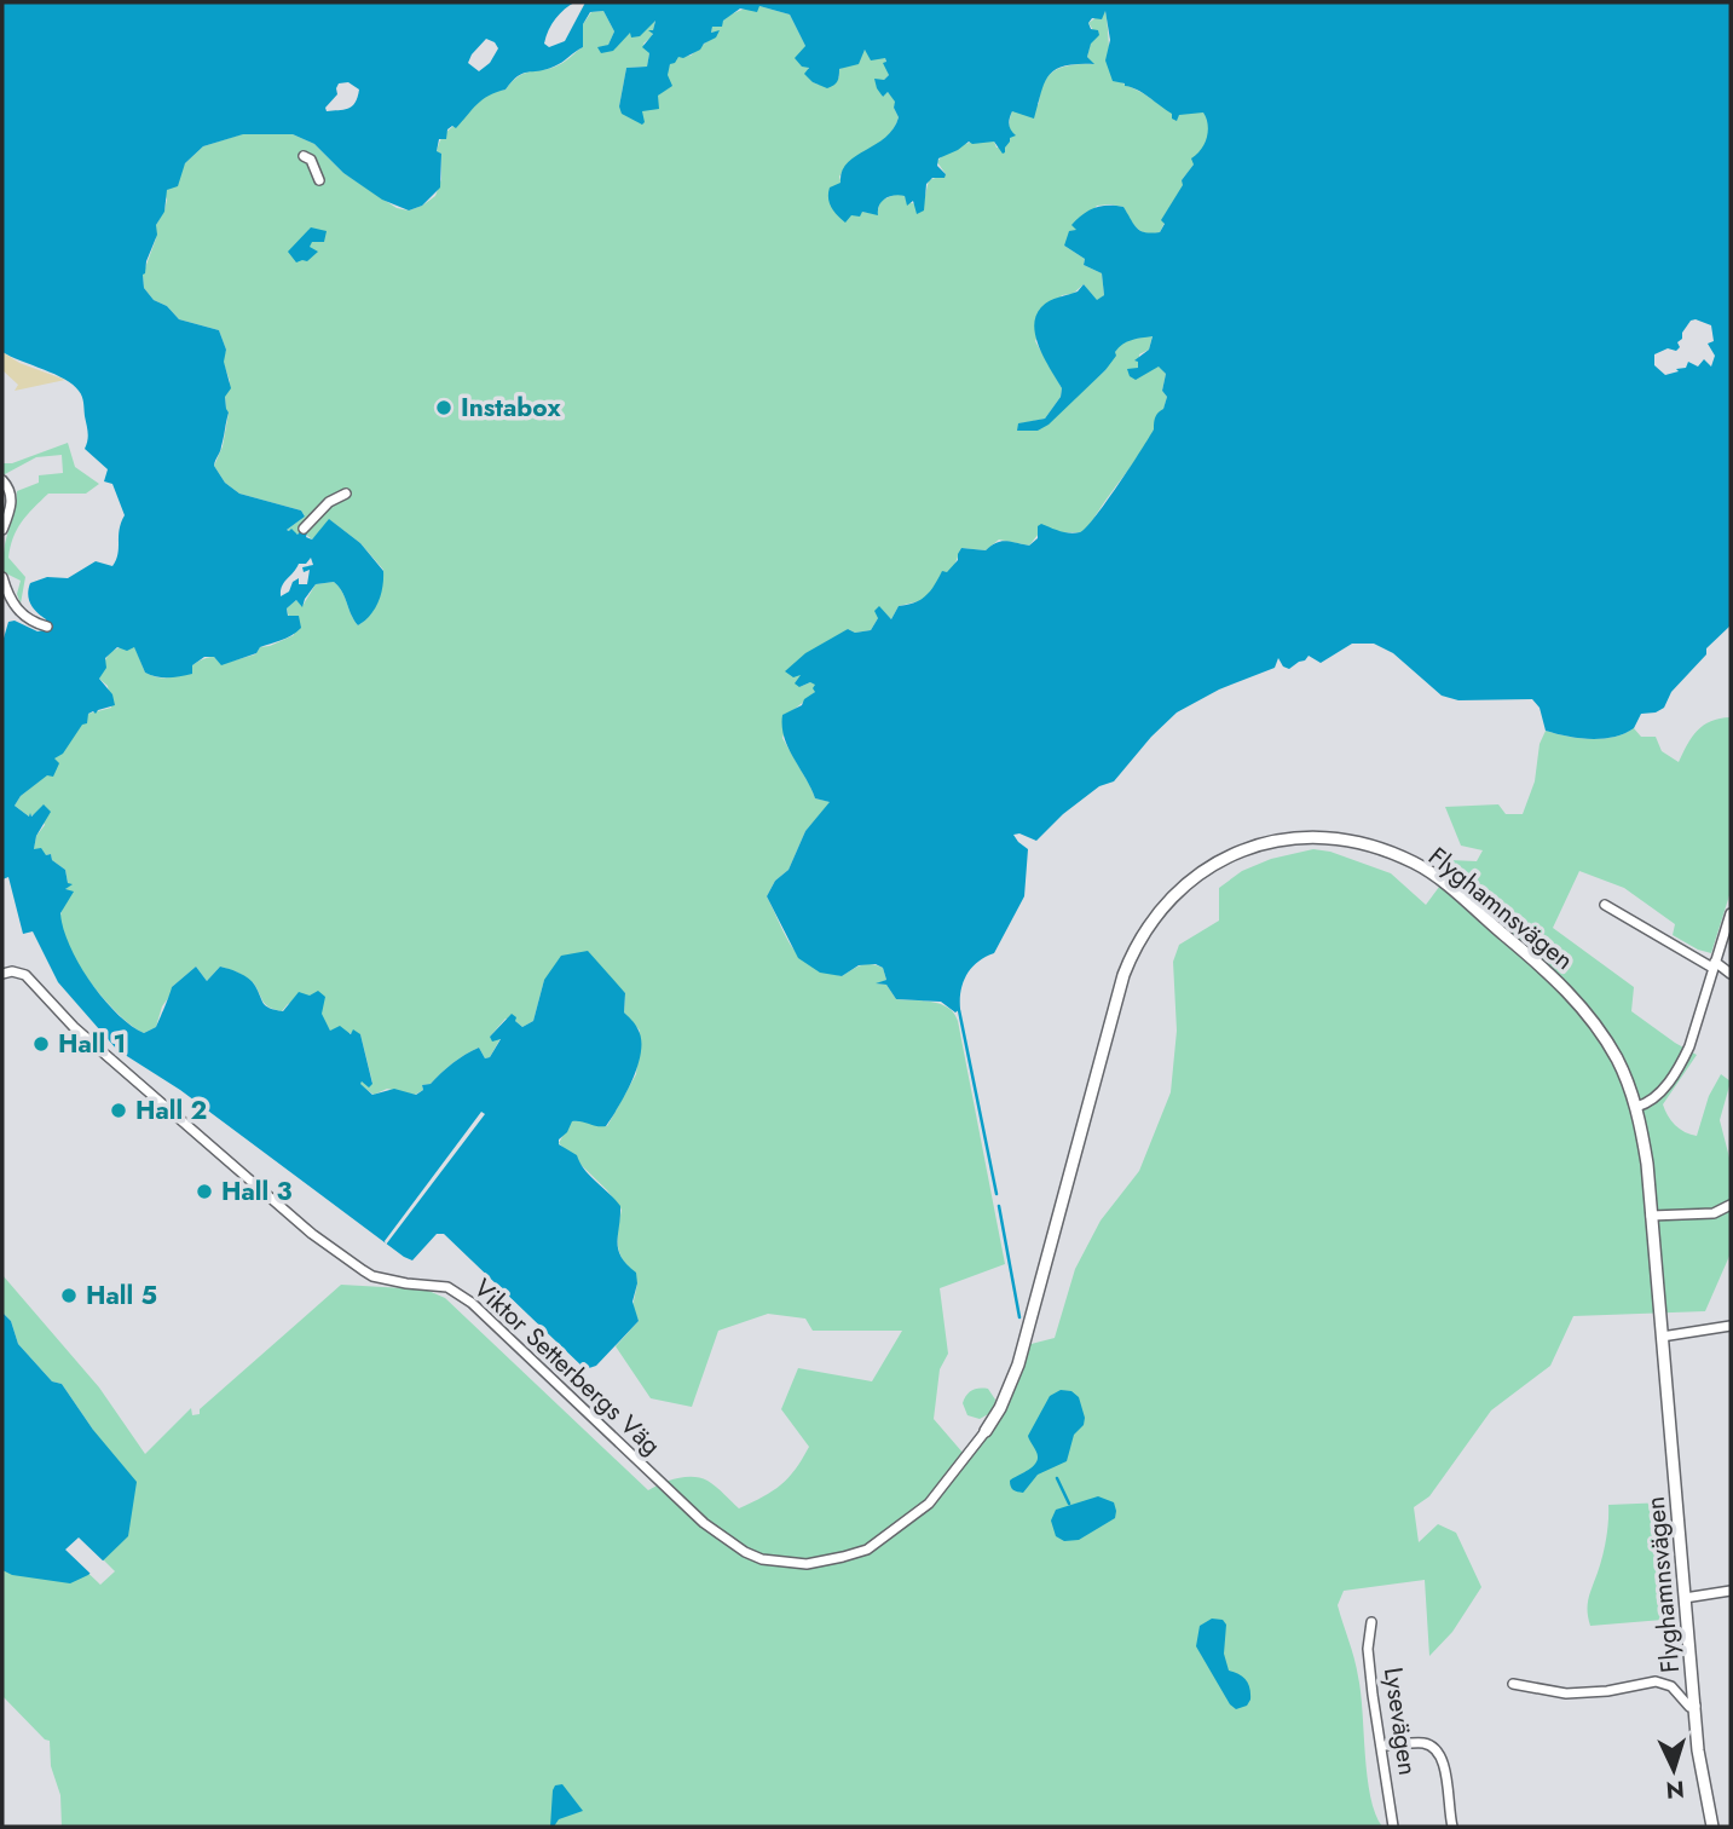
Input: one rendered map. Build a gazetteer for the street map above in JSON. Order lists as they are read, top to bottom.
{
  "streets": {
    "street": ["Flyghamnsvägen", "Viktor Setterbergs Väg", "Lysevägen"]
  },
  "crossings": [
    ["Flyghamnsvägen", "Viktor Setterbergs Väg"]
  ],
  "places": [
    "Instabox",
    "Hall 1",
    "Hall 2",
    "Hall 3",
    "Hall 5"
  ],
  "north": "bottom"
}
